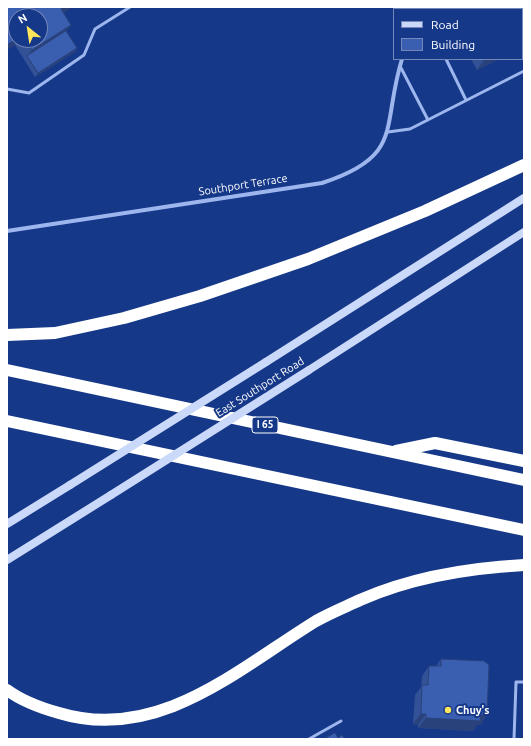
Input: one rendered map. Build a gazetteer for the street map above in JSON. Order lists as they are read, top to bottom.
{
  "streets": {
    "highway": ["I 65"],
    "main road": ["East Southport Road"],
    "street": ["Southport Terrace"]
  },
  "places": ["Chuy's"],
  "legend": ["Road", "Building"],
  "north": "top left"
}
